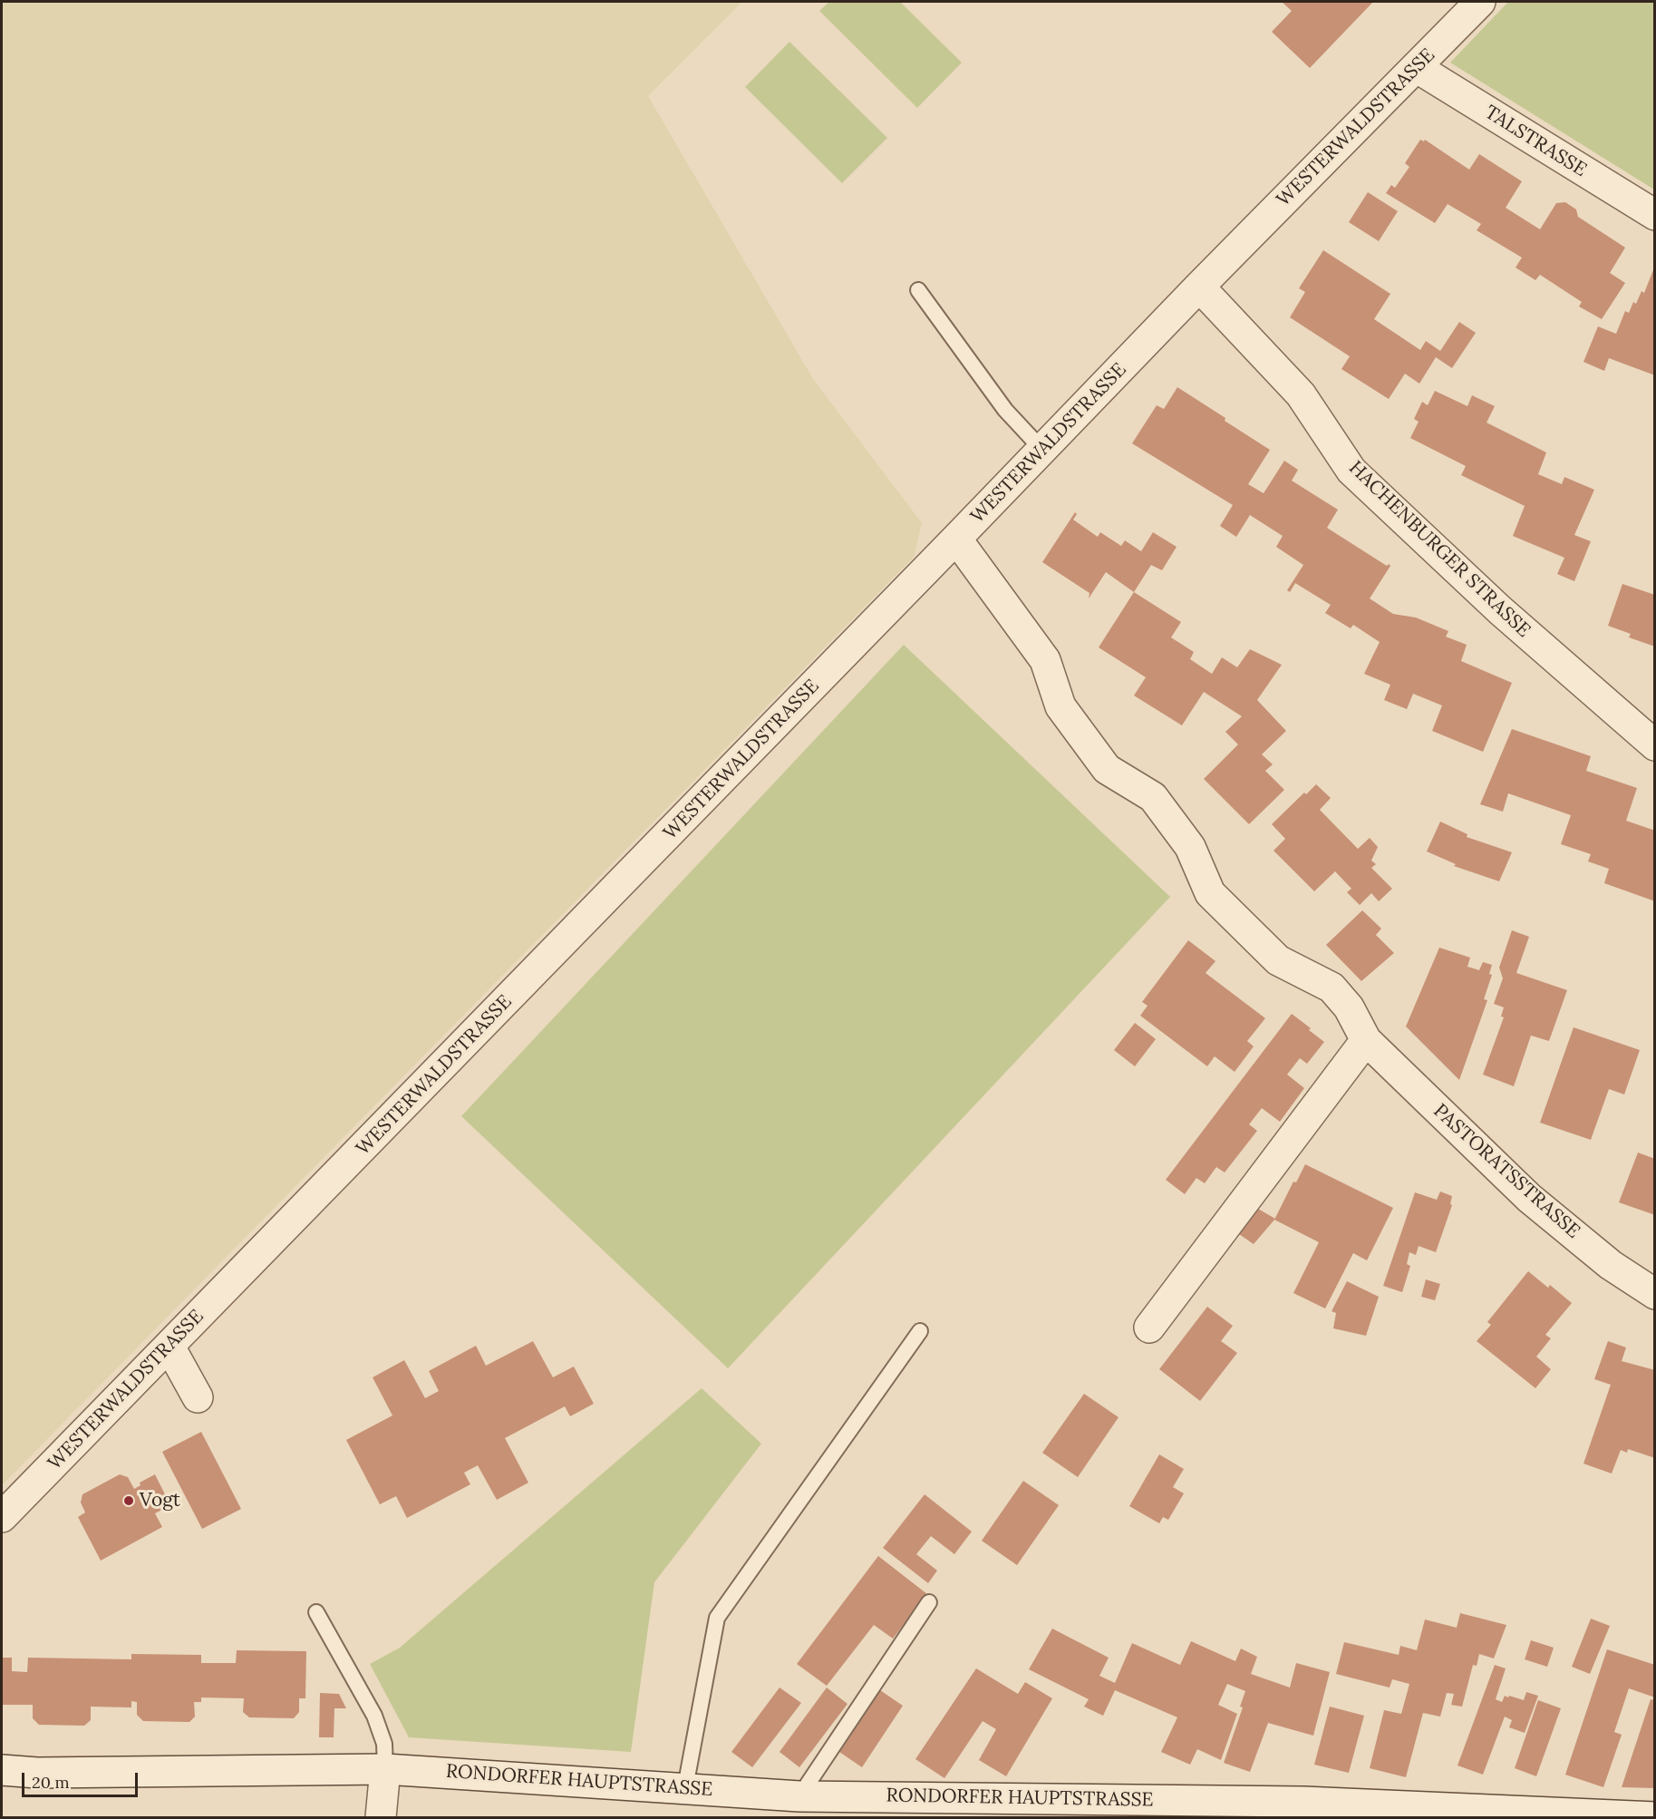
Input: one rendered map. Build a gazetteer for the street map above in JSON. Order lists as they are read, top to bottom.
{
  "streets": {
    "street": [
      "WESTERWALDSTRASSE",
      "TALSTRASSE",
      "HACHENBURGER STRASSE",
      "PASTORATSSTRASSE",
      "RONDORFER HAUPTSTRASSE"
    ]
  },
  "crossings": [
    ["WESTERWALDSTRASSE", "TALSTRASSE"],
    ["WESTERWALDSTRASSE", "HACHENBURGER STRASSE"],
    ["WESTERWALDSTRASSE", "PASTORATSSTRASSE"]
  ],
  "places": ["Vogt"],
  "scale_bar": "20 m"
}
